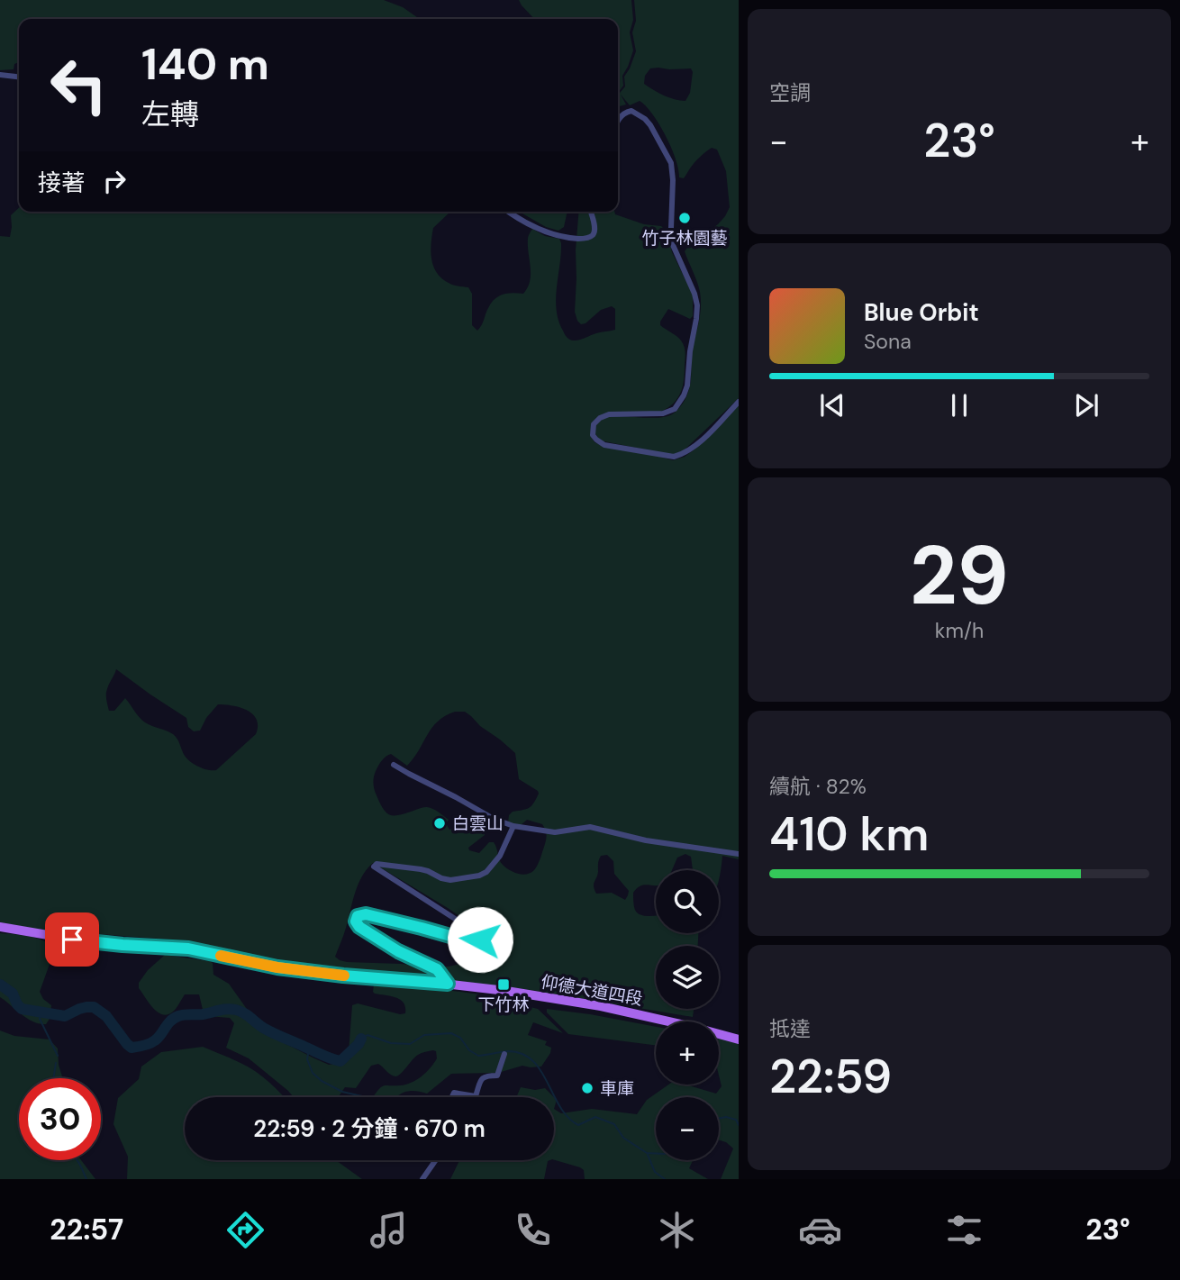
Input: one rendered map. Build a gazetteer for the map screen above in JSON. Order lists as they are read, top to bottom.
{
  "streets": {
    "main road": ["仰德大道四段"]
  },
  "places": {
    "other": ["竹子林園藝", "白雲山", "車庫"],
    "transit": ["下竹林"]
  },
  "page": {
    "tile": [
      "空調",
      ["29", "km/h"],
      ["續航 · 82%", "410 km"],
      ["抵達", "22:59"]
    ],
    "turn": ["140 m", "左轉"],
    "heat": ["−", "23°", "+"],
    "then": "接著",
    "song": ["Blue Orbit", "Sona"],
    "map_buttons": ["+", "−"],
    "limit": "30",
    "trip": "22:59 · 2 分鐘 · 670 m",
    "tabs": ["22:57", "23°"]
  }
}
